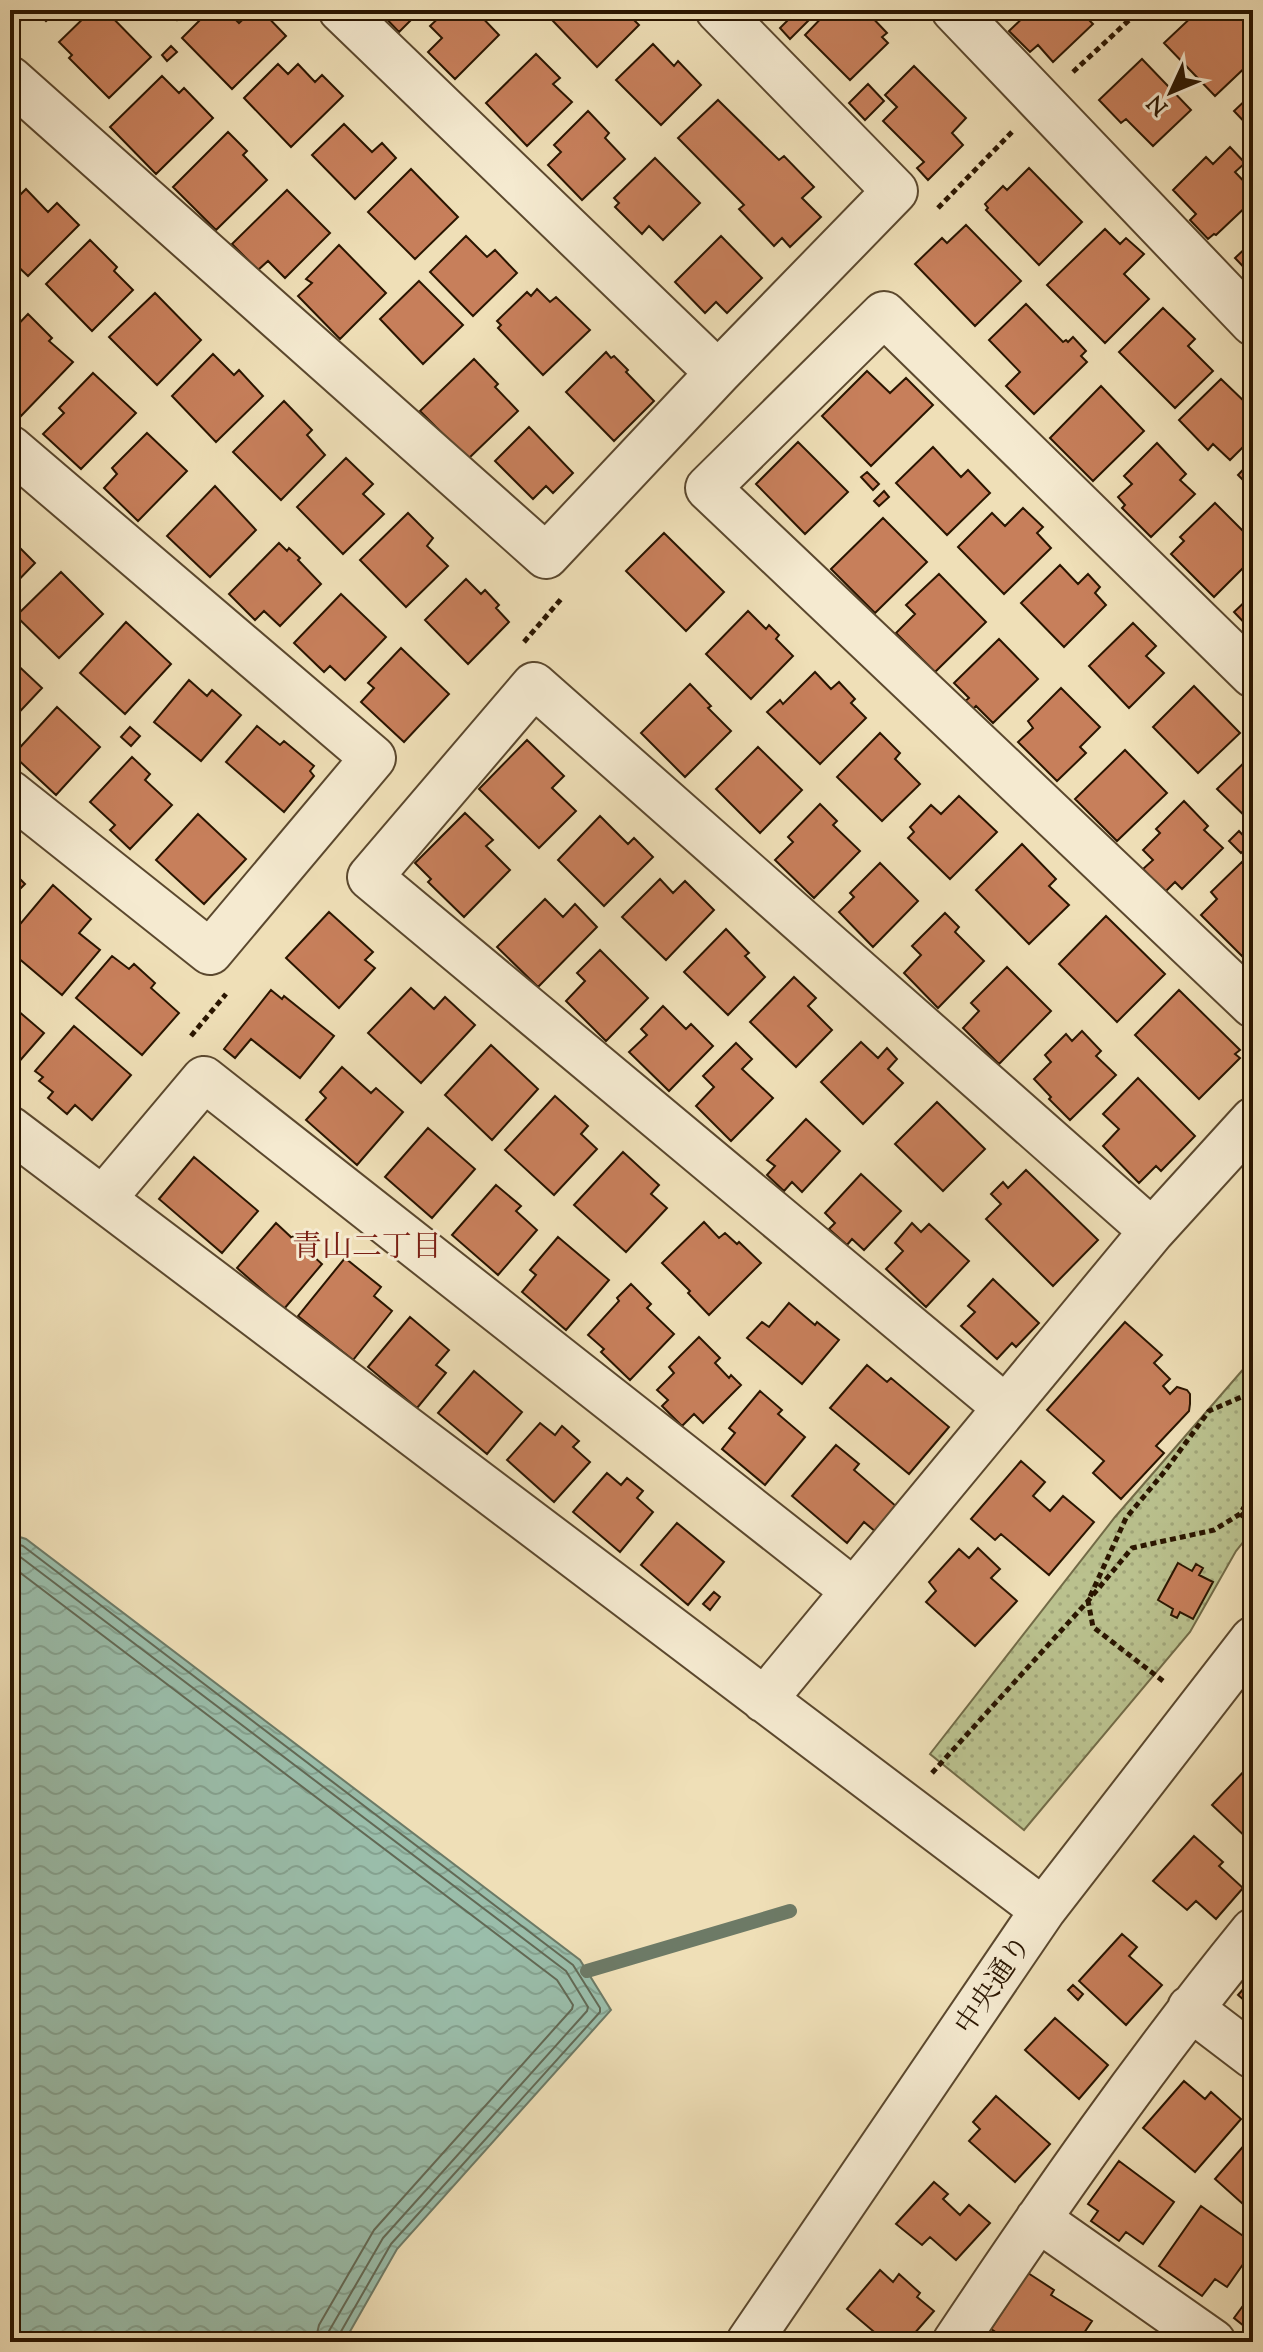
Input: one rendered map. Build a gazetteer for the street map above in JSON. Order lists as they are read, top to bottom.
{
  "streets": {
    "street": ["中央通り"]
  },
  "districts": ["青山二丁目"],
  "north": "bottom left"
}
